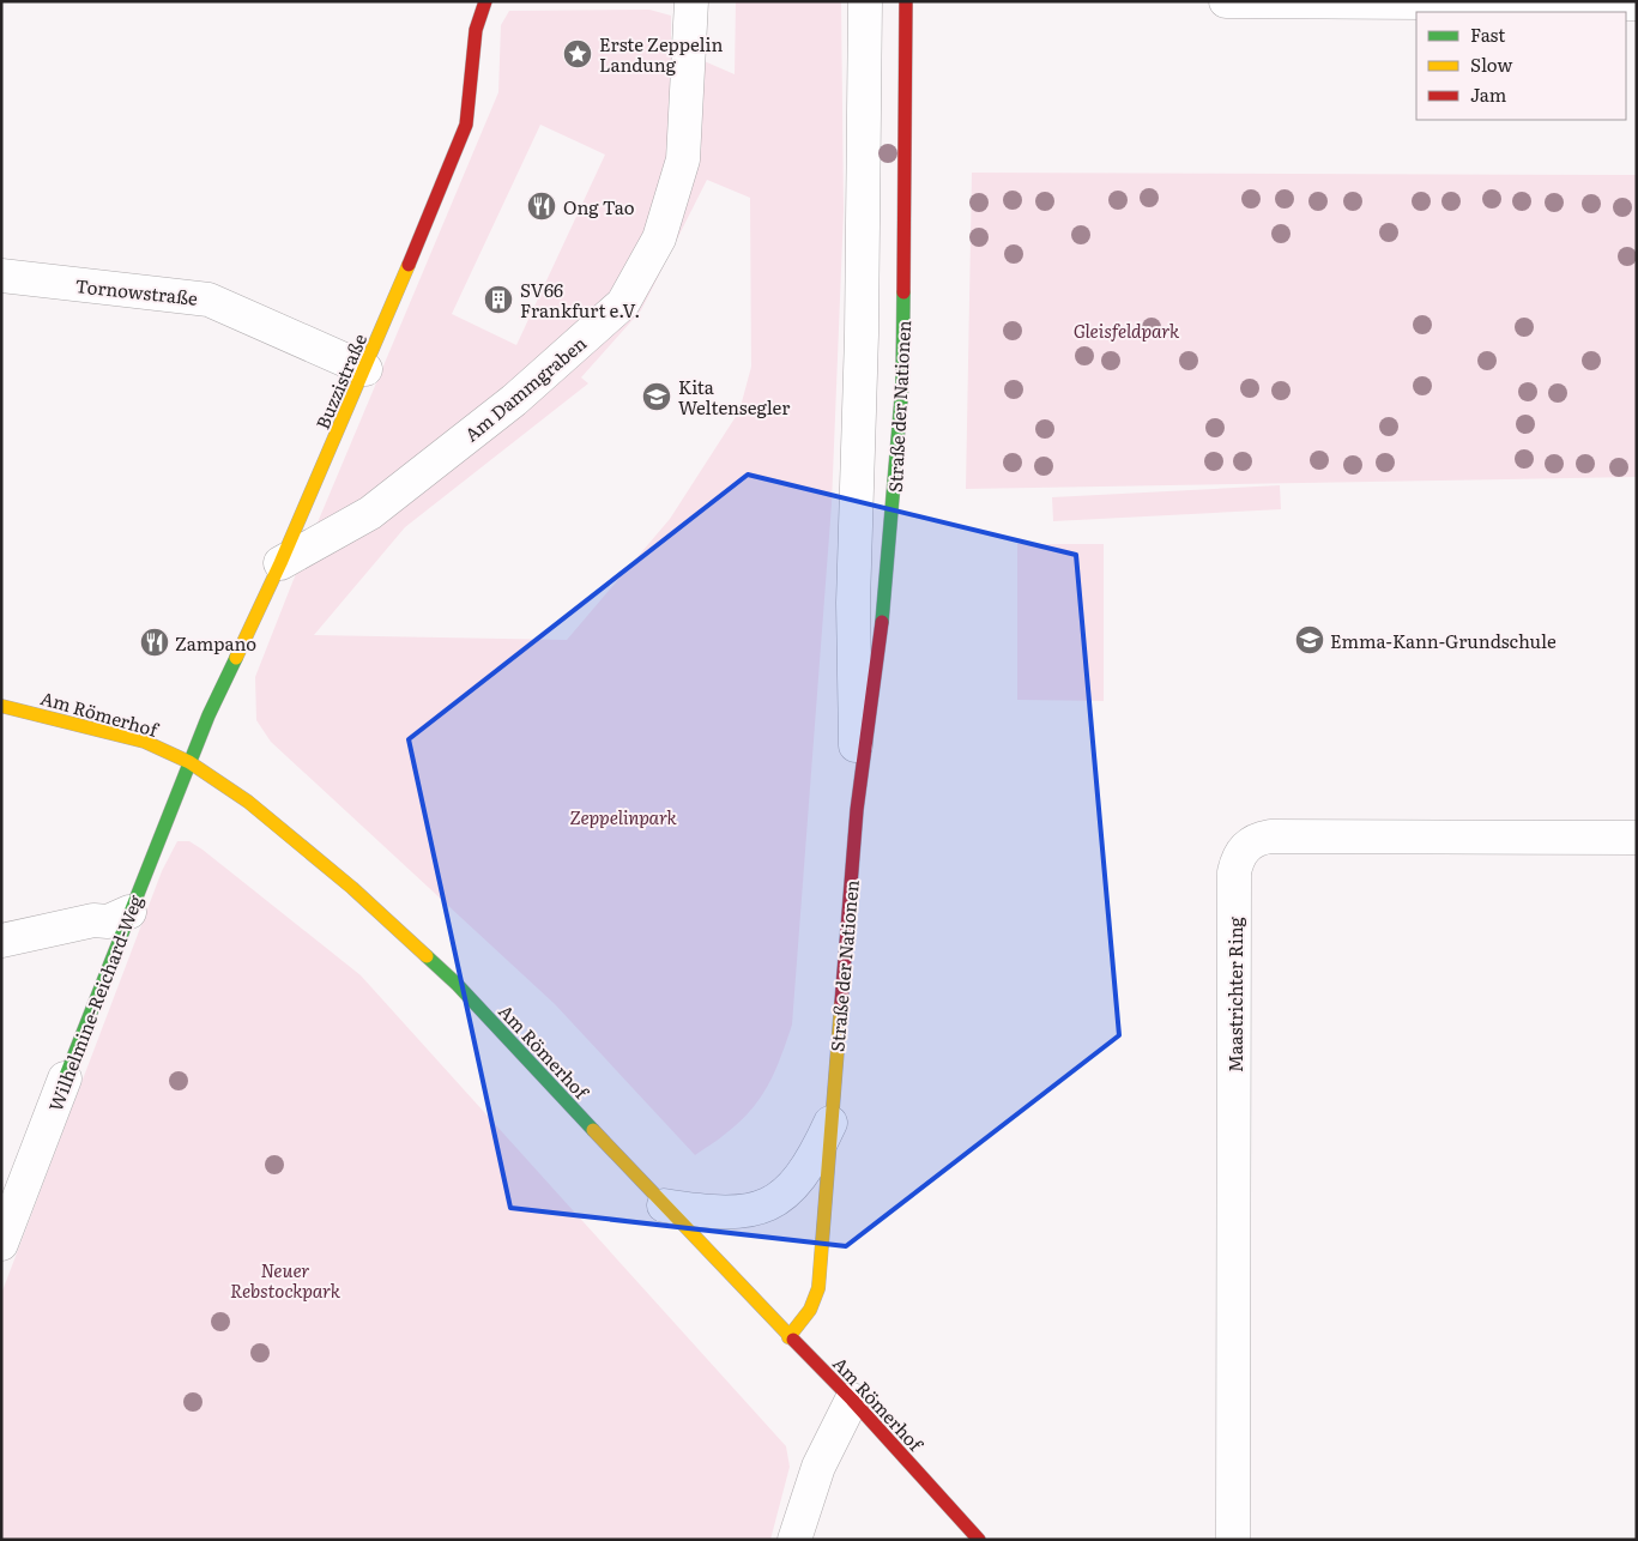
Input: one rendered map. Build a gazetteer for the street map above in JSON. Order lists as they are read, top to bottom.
{
  "streets": {
    "street": [
      "Tornowstraße",
      "Buzzistraße",
      "Am Dammgraben",
      "Straße der Nationen",
      "Am Römerhof",
      "Maastrichter Ring",
      "Wilhelmine-Reichard-Weg"
    ]
  },
  "crossings": [
    ["Tornowstraße", "Buzzistraße"],
    ["Buzzistraße", "Am Dammgraben"],
    ["Buzzistraße", "Am Römerhof"],
    ["Buzzistraße", "Wilhelmine-Reichard-Weg"],
    ["Straße der Nationen", "Am Römerhof"],
    ["Am Römerhof", "Wilhelmine-Reichard-Weg"]
  ],
  "parks": ["Gleisfeldpark", "Zeppelinpark", "Neuer Rebstockpark"],
  "places": {
    "place": ["Erste Zeppelin Landung"],
    "restaurant": ["Ong Tao", "Zampano"],
    "building": ["SV66 Frankfurt e.V."],
    "school or university": ["Kita Weltensegler", "Emma-Kann-Grundschule"]
  },
  "legend": ["Fast", "Slow", "Jam"]
}
